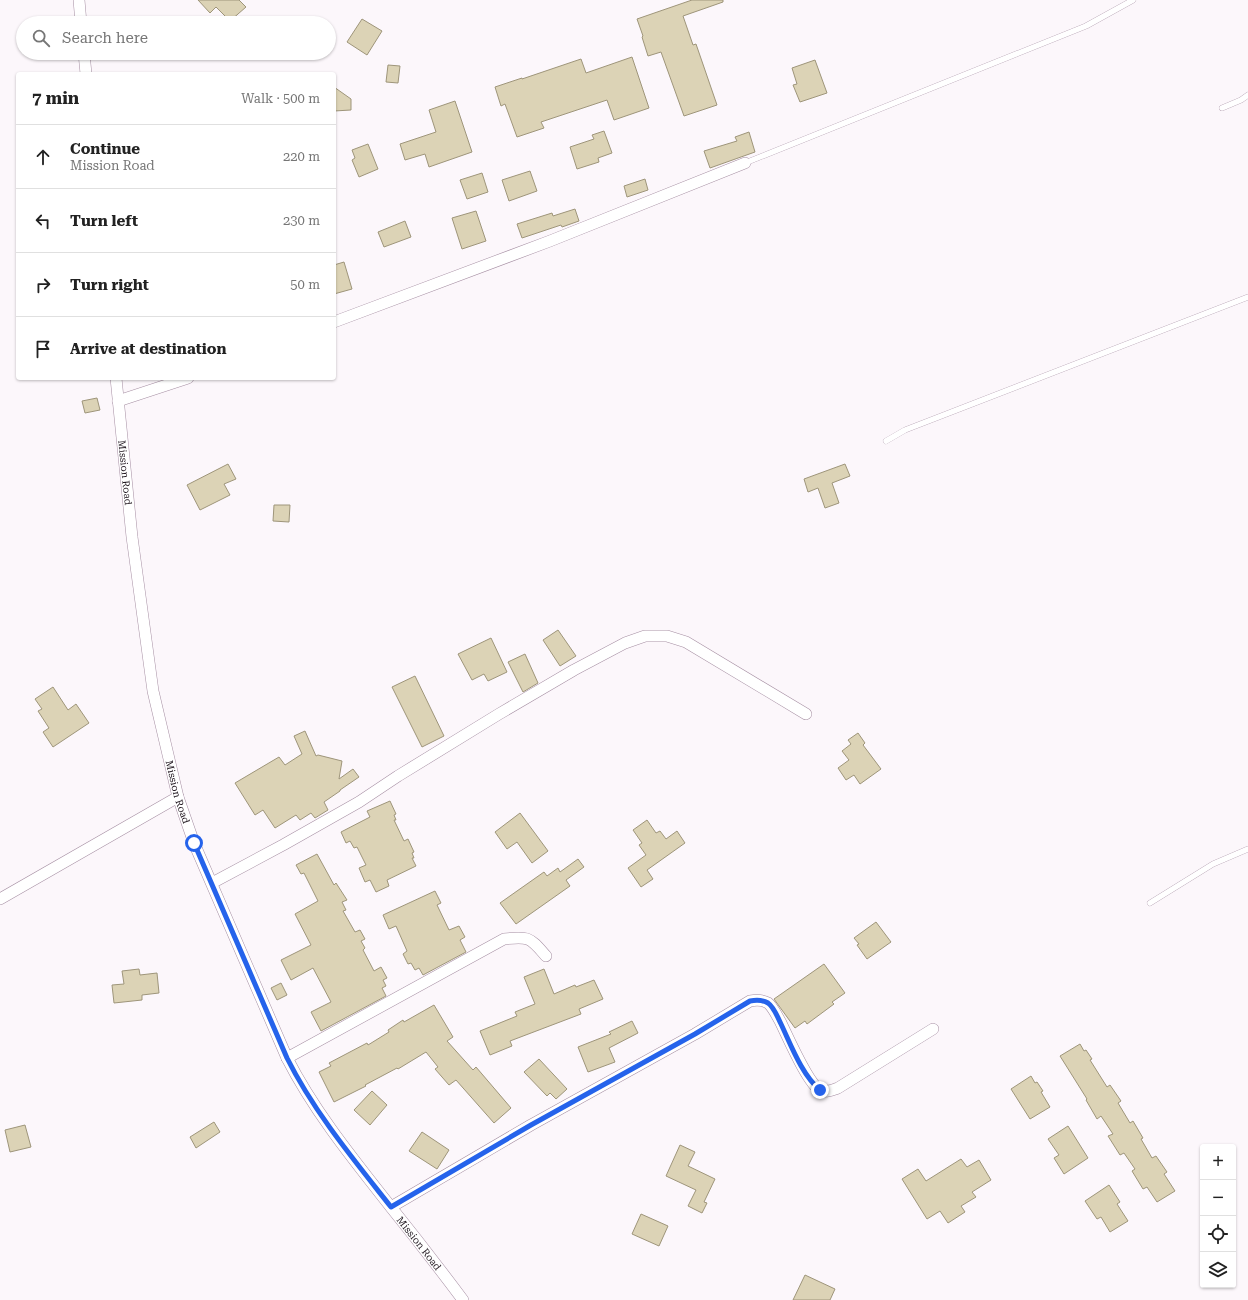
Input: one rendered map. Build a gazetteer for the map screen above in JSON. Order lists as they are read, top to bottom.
{
  "streets": {
    "street": ["Mission Road"]
  },
  "page": {
    "search": "Search here",
    "heading": ["7 min", "Walk · 500 m"],
    "list": [
      ["Continue", "Mission Road", "220 m"],
      ["Turn left", "230 m"],
      ["Turn right", "50 m"],
      "Arrive at destination"
    ],
    "map_buttons": ["+", "−"]
  }
}
